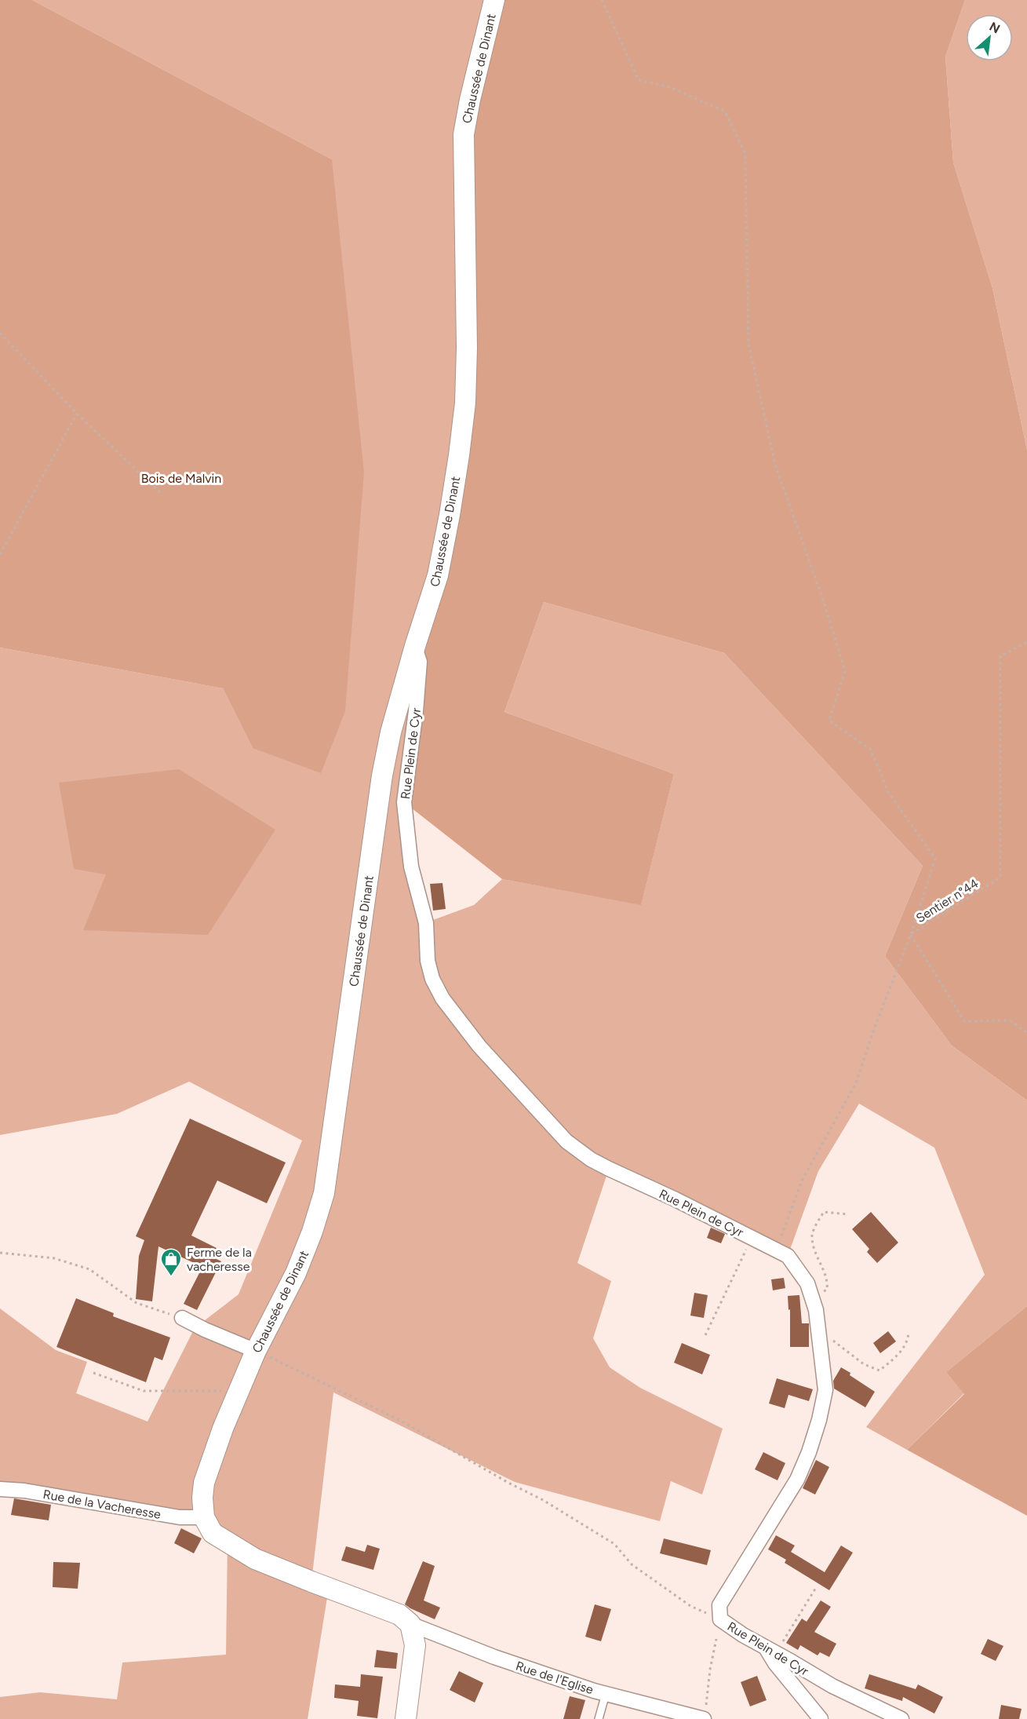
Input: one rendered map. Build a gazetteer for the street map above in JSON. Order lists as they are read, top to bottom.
{
  "streets": {
    "main road": ["Chaussée de Dinant"],
    "street": ["Rue Plein de Cyr", "Rue de la Vacheresse", "Rue de l'Eglise"],
    "path": ["Sentier n°44"]
  },
  "crossings": [
    ["Chaussée de Dinant", "Rue Plein de Cyr"],
    ["Chaussée de Dinant", "Rue de la Vacheresse"],
    ["Rue Plein de Cyr", "Sentier n°44"]
  ],
  "parks": ["Bois de Malvin"],
  "places": {
    "shop": ["Ferme de la vacheresse"]
  },
  "north": "top right"
}
